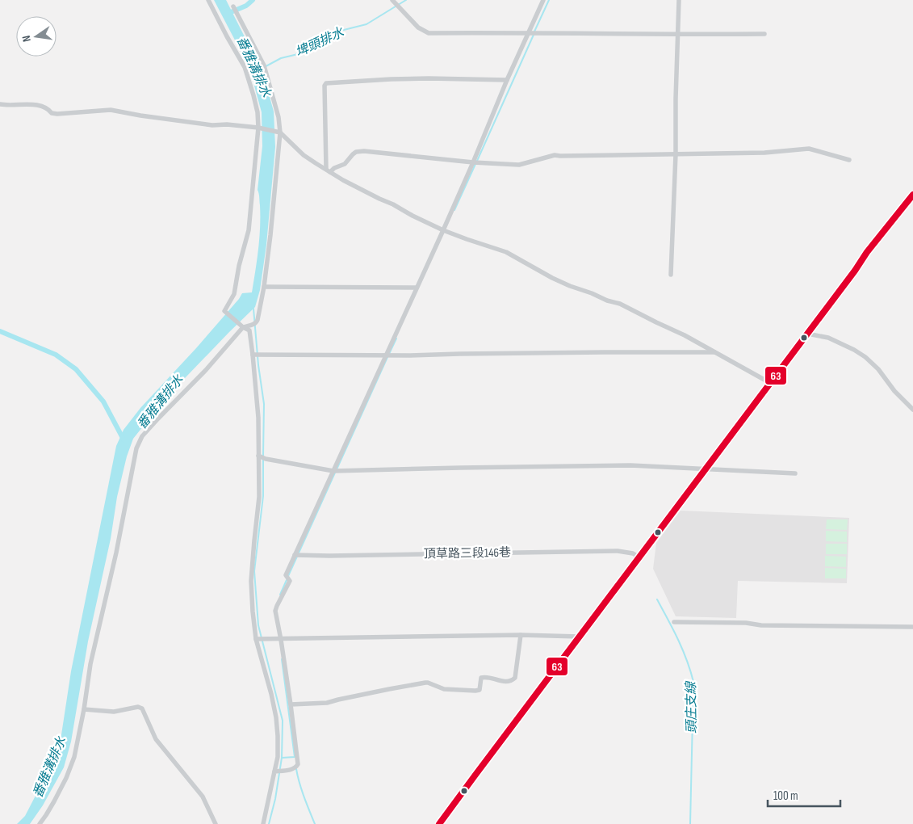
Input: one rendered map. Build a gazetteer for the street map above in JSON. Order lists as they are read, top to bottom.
{
  "streets": {
    "street": ["頂草路三段146巷"]
  },
  "water": ["埤頭排水", "番雅溝排水", "頭庄支線"],
  "lines": ["transit line 63"],
  "scale_bar": "100 m",
  "north": "left"
}
